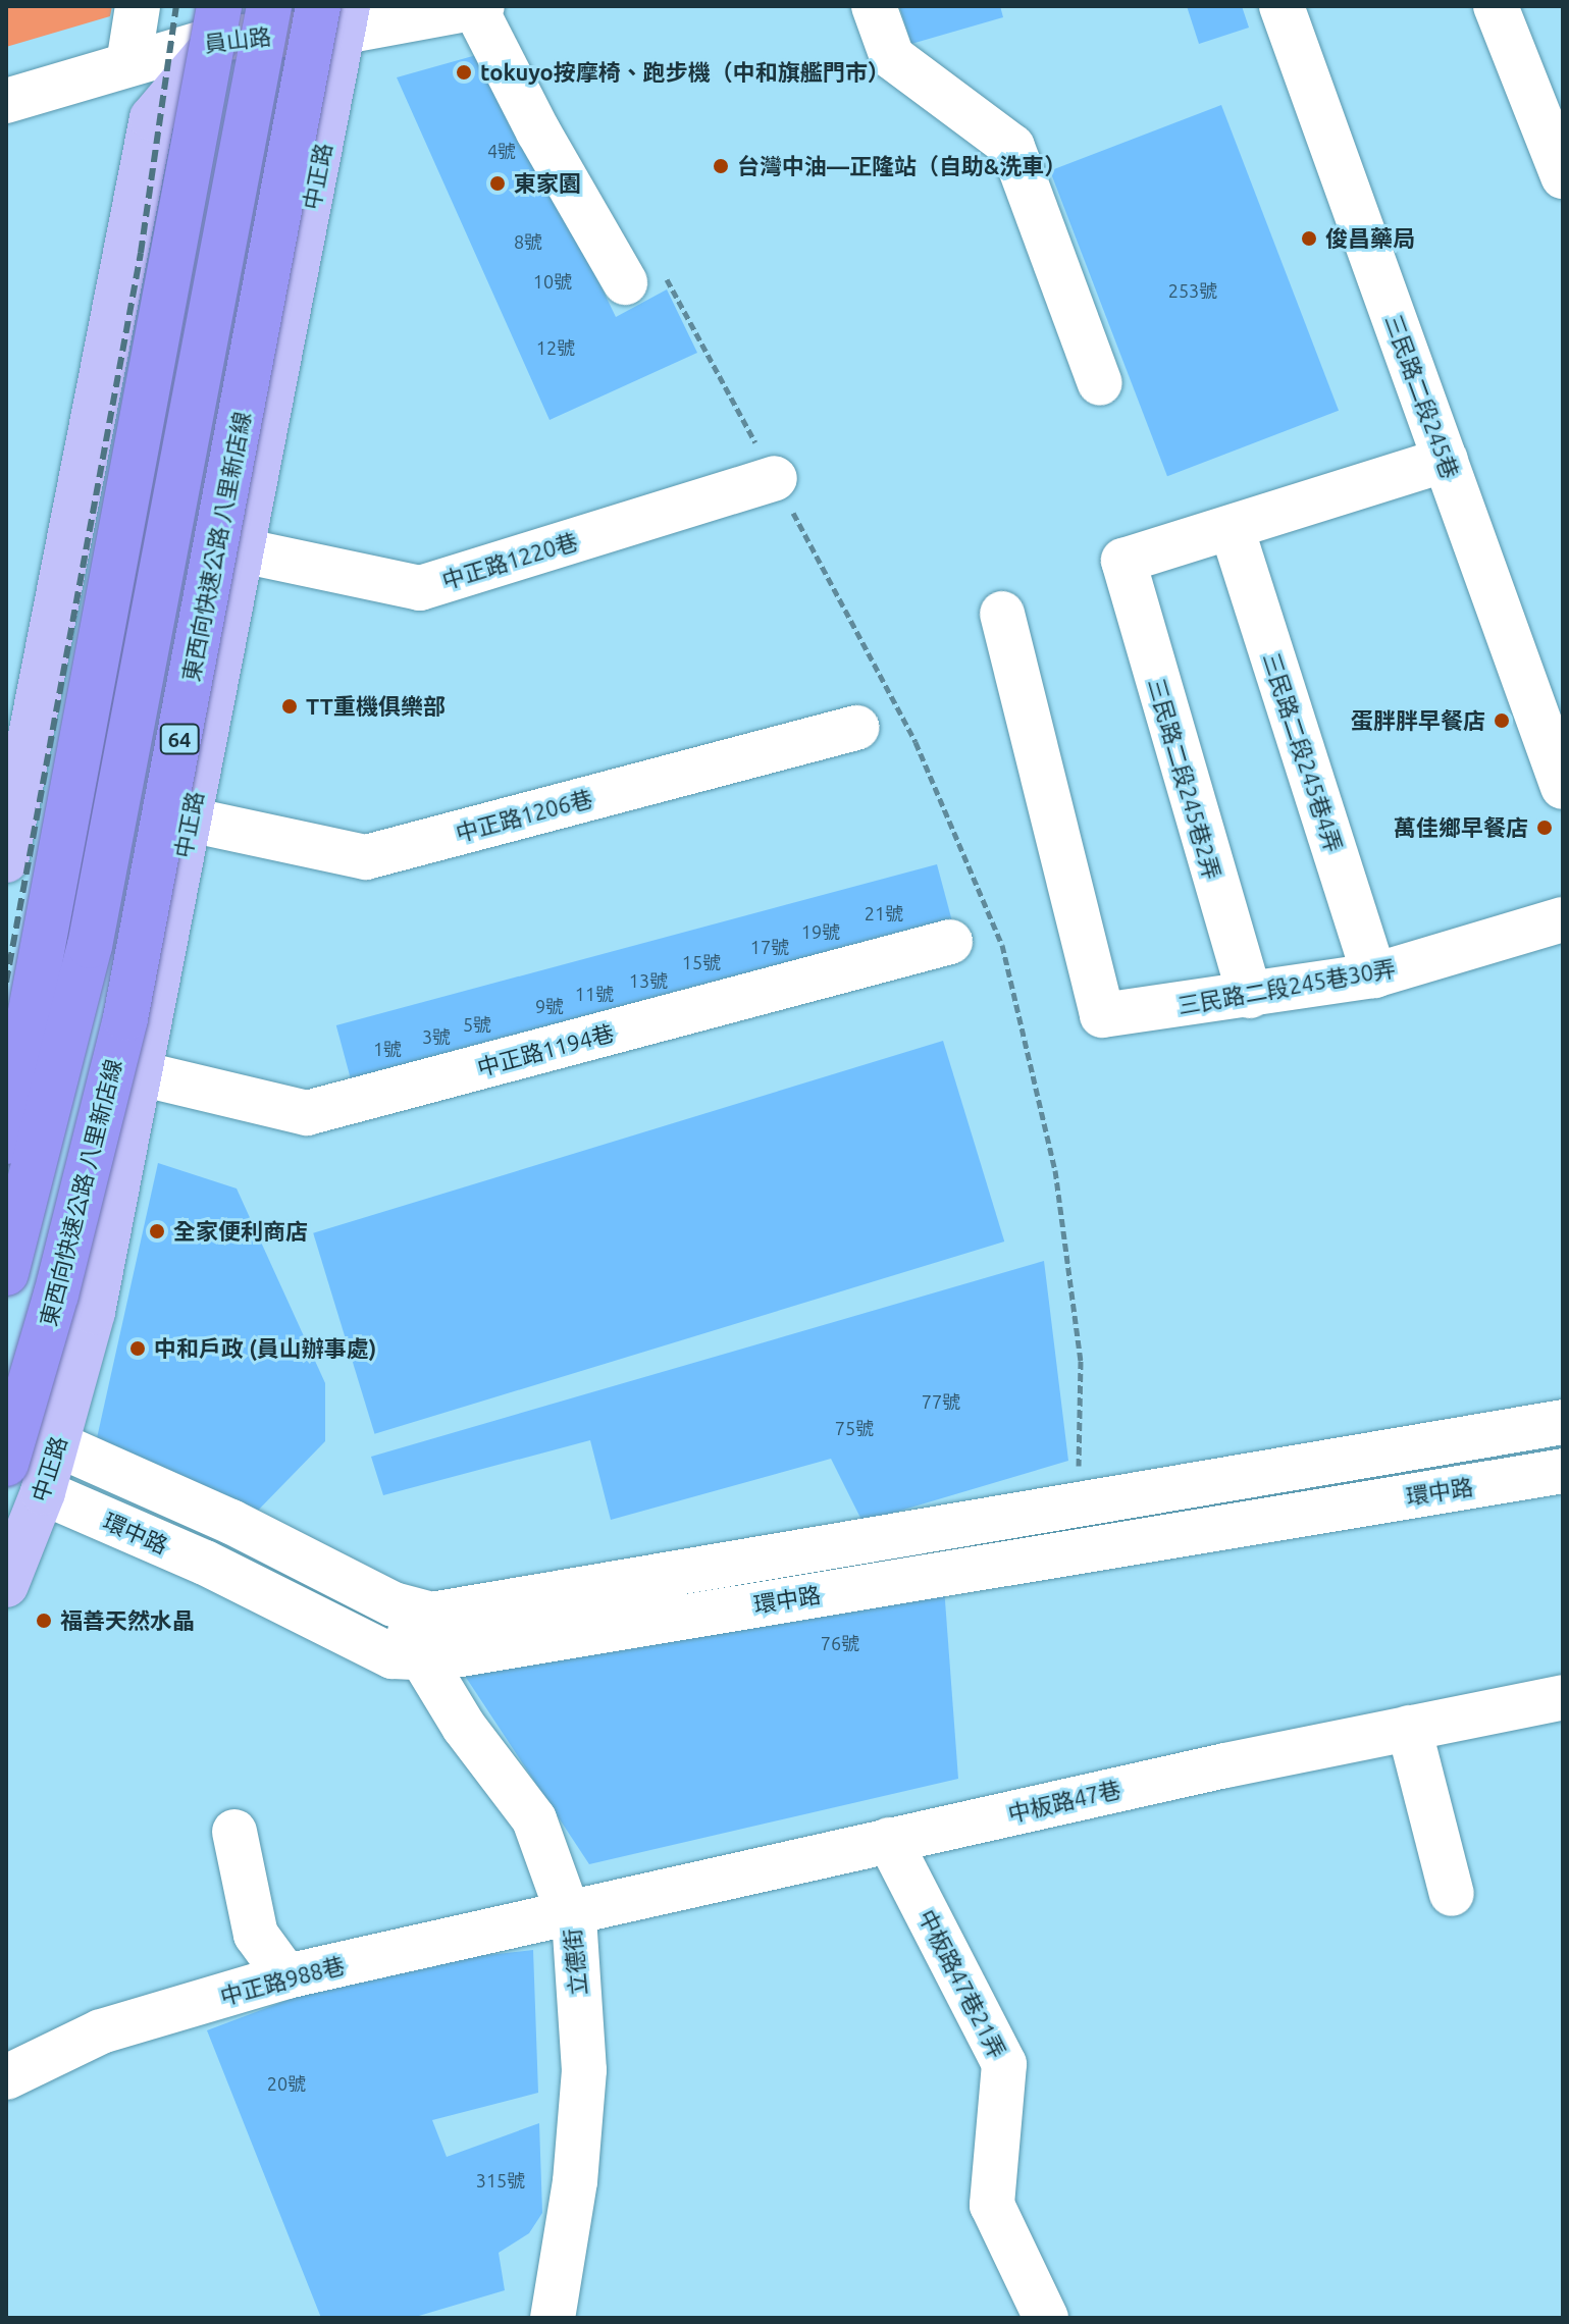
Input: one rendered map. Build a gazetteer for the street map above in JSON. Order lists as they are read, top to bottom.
{
  "streets": {
    "highway": ["東西向快速公路 八里新店線", "64"],
    "main road": ["中正路"],
    "street": [
      "員山路",
      "三民路二段245巷",
      "中正路1220巷",
      "三民路二段245巷4弄",
      "三民路二段245巷2弄",
      "中正路1206巷",
      "三民路二段245巷30弄",
      "中正路1194巷",
      "環中路",
      "中板路47巷",
      "立德街",
      "中正路988巷",
      "中板路47巷21弄"
    ]
  },
  "crossings": [
    ["員山路", "中正路"],
    ["員山路", "東西向快速公路 八里新店線"],
    ["中正路", "東西向快速公路 八里新店線"],
    ["中正路", "中正路1220巷"],
    ["中正路", "中正路1206巷"],
    ["中正路", "中正路1194巷"],
    ["中正路", "環中路"],
    ["三民路二段245巷4弄", "三民路二段245巷2弄"],
    ["三民路二段245巷4弄", "三民路二段245巷30弄"],
    ["三民路二段245巷2弄", "三民路二段245巷30弄"],
    ["環中路", "立德街"],
    ["中板路47巷", "立德街"],
    ["中板路47巷", "中正路988巷"],
    ["中板路47巷", "中板路47巷21弄"],
    ["立德街", "中正路988巷"]
  ],
  "places": [
    "tokuyo按摩椅、跑步機（中和旗艦門市）",
    "台灣中油—正隆站（自助&洗車）",
    "東家園",
    "俊昌藥局",
    "TT重機俱樂部",
    "蛋胖胖早餐店",
    "萬佳鄉早餐店",
    "全家便利商店",
    "中和戶政 (員山辦事處)",
    "福善天然水晶"
  ],
  "house_numbers": [
    "4號",
    "8號",
    "10號",
    "253號",
    "12號",
    "21號",
    "19號",
    "17號",
    "15號",
    "13號",
    "11號",
    "9號",
    "5號",
    "3號",
    "1號",
    "77號",
    "75號",
    "76號",
    "20號",
    "315號"
  ]
}
